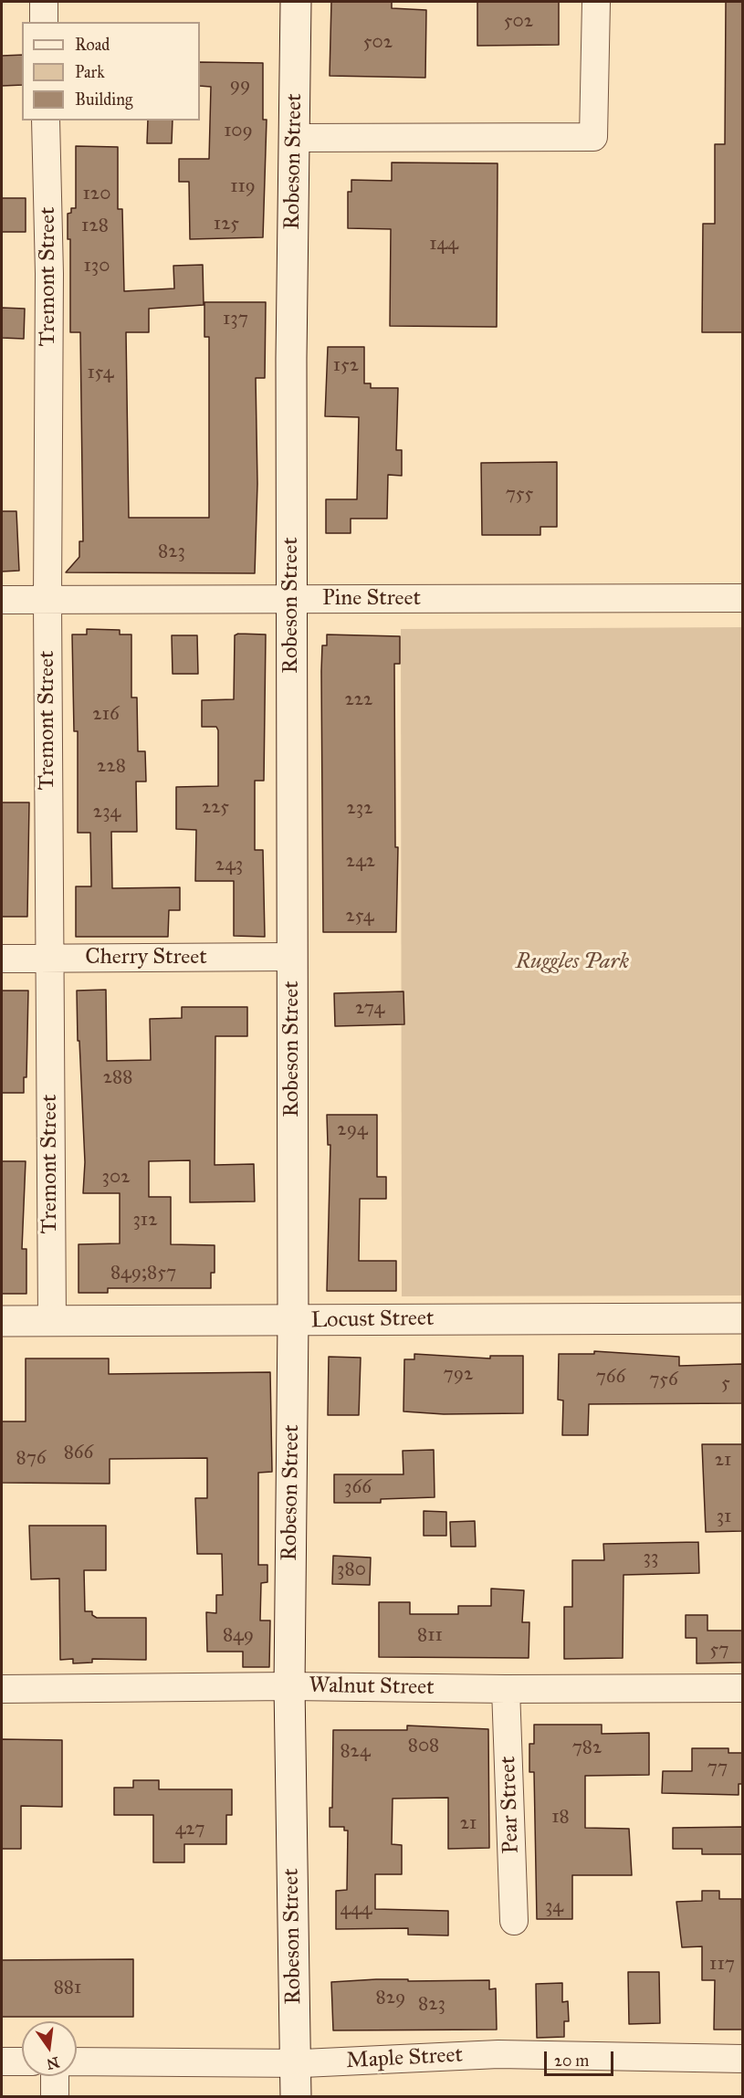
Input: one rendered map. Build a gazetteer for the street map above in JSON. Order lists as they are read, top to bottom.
{
  "streets": {
    "main road": ["Robeson Street", "Locust Street"],
    "street": [
      "Tremont Street",
      "Pine Street",
      "Cherry Street",
      "Walnut Street",
      "Pear Street",
      "Maple Street"
    ]
  },
  "crossings": [
    ["Robeson Street", "Pine Street"],
    ["Robeson Street", "Cherry Street"],
    ["Robeson Street", "Locust Street"],
    ["Robeson Street", "Walnut Street"],
    ["Robeson Street", "Maple Street"],
    ["Tremont Street", "Pine Street"],
    ["Tremont Street", "Cherry Street"],
    ["Tremont Street", "Locust Street"],
    ["Walnut Street", "Pear Street"]
  ],
  "parks": ["Ruggles Park"],
  "house_numbers": [
    "502",
    "502",
    "99",
    "109",
    "119",
    "120",
    "125",
    "128",
    "144",
    "130",
    "137",
    "152",
    "154",
    "755",
    "823",
    "222",
    "216",
    "228",
    "225",
    "232",
    "234",
    "242",
    "243",
    "254",
    "274",
    "288",
    "294",
    "302",
    "312",
    "849;857",
    "792",
    "766",
    "756",
    "5",
    "866",
    "876",
    "21",
    "366",
    "31",
    "33",
    "380",
    "849",
    "811",
    "57",
    "808",
    "782",
    "824",
    "77",
    "18",
    "21",
    "427",
    "34",
    "444",
    "117",
    "881",
    "829",
    "823"
  ],
  "legend": ["Road", "Park", "Building"],
  "scale_bar": "20 m",
  "north": "bottom"
}
